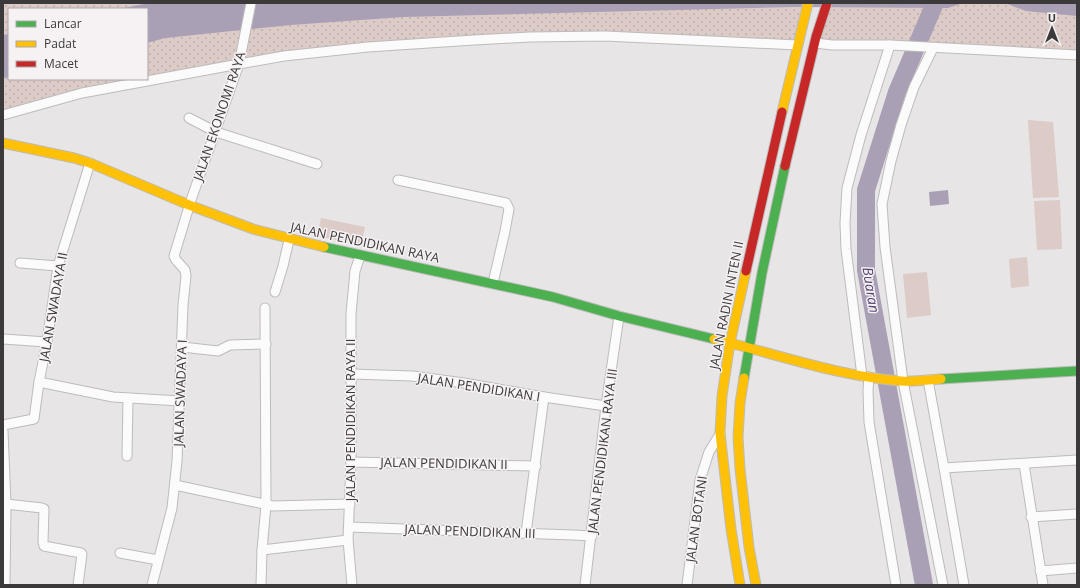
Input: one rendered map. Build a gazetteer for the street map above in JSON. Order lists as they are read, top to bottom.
{
  "streets": {
    "main road": ["JALAN PENDIDIKAN RAYA", "JALAN RADIN INTEN II"],
    "street": [
      "JALAN EKONOMI RAYA",
      "JALAN SWADAYA II",
      "JALAN PENDIDIKAN I",
      "JALAN SWADAYA I",
      "JALAN PENDIDIKAN RAYA II",
      "JALAN PENDIDIKAN RAYA III",
      "JALAN PENDIDIKAN II",
      "JALAN BOTANI",
      "JALAN PENDIDIKAN III"
    ]
  },
  "crossings": [
    ["JALAN EKONOMI RAYA", "JALAN PENDIDIKAN RAYA"],
    ["JALAN EKONOMI RAYA", "JALAN SWADAYA I"],
    ["JALAN PENDIDIKAN RAYA", "JALAN RADIN INTEN II"],
    ["JALAN PENDIDIKAN RAYA", "JALAN SWADAYA II"],
    ["JALAN PENDIDIKAN RAYA", "JALAN SWADAYA I"],
    ["JALAN PENDIDIKAN RAYA", "JALAN PENDIDIKAN RAYA II"],
    ["JALAN PENDIDIKAN RAYA", "JALAN PENDIDIKAN RAYA III"],
    ["JALAN RADIN INTEN II", "JALAN BOTANI"],
    ["JALAN PENDIDIKAN I", "JALAN PENDIDIKAN RAYA II"],
    ["JALAN PENDIDIKAN I", "JALAN PENDIDIKAN RAYA III"],
    ["JALAN PENDIDIKAN RAYA II", "JALAN PENDIDIKAN II"],
    ["JALAN PENDIDIKAN RAYA II", "JALAN PENDIDIKAN III"],
    ["JALAN PENDIDIKAN RAYA III", "JALAN PENDIDIKAN III"]
  ],
  "water": ["Buaran"],
  "legend": ["Lancar", "Padat", "Macet"],
  "north": "top"
}
